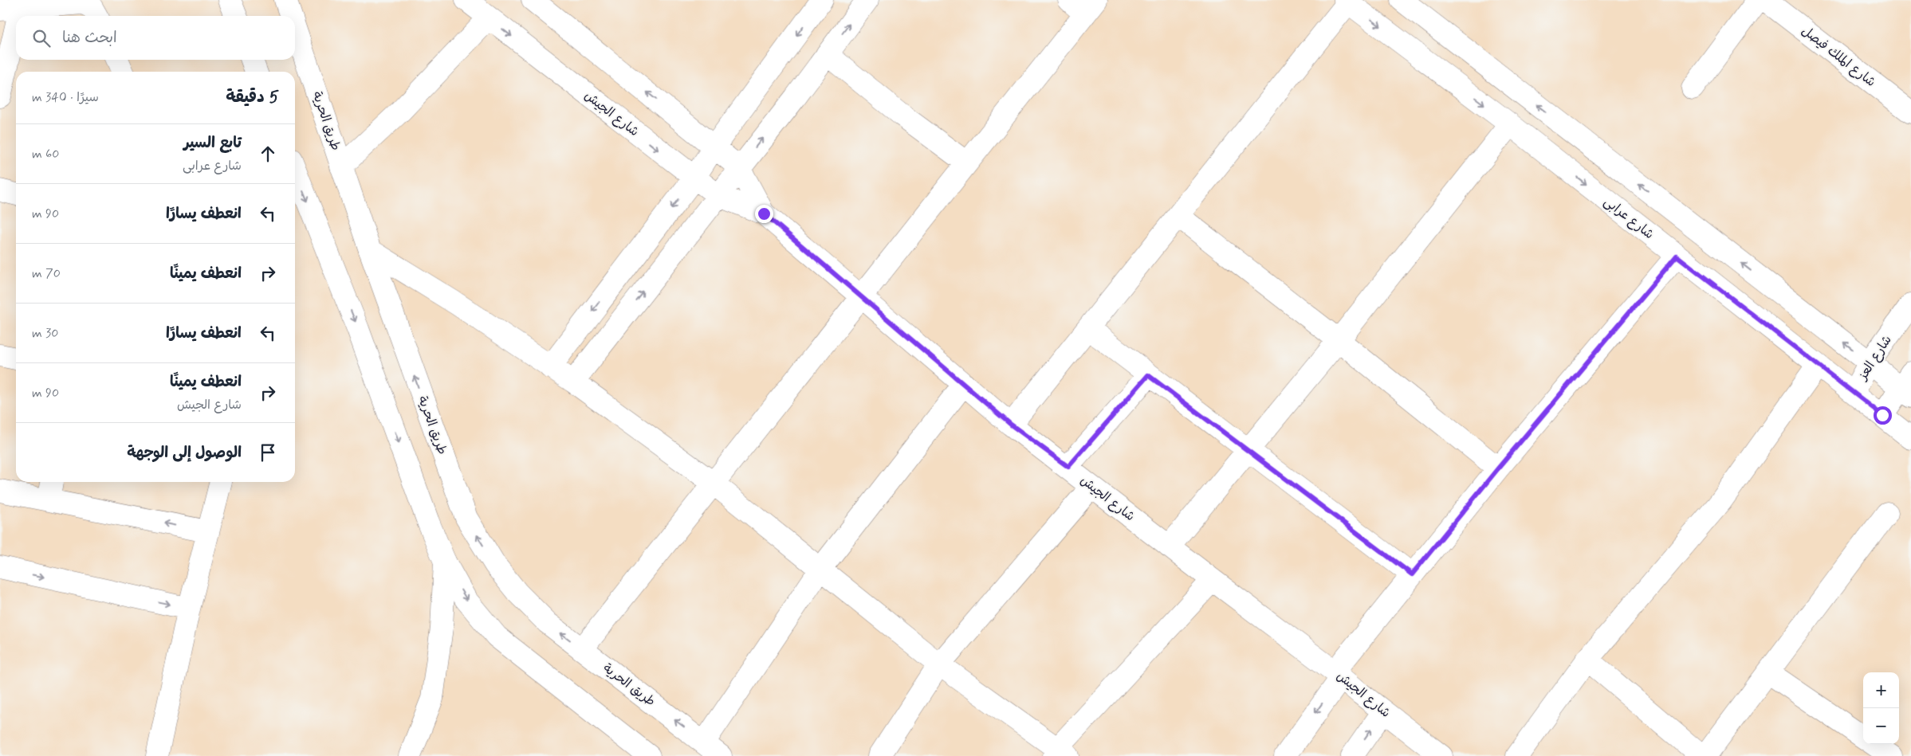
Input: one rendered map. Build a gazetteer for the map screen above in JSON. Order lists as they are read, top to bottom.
{
  "streets": {
    "street": [
      "شارع الملك فيصل",
      "شارع الجيش",
      "طريق الحرية",
      "شارع عرابى",
      "شارع العز"
    ]
  },
  "crossings": [
    ["شارع عرابى", "شارع العز"]
  ],
  "page": {
    "search": "ابحث هنا",
    "heading": ["5 دقيقة", "سيرًا · 340 m"],
    "list": [
      ["تابع السير", "شارع عرابى", "60 m"],
      ["انعطف يسارًا", "90 m"],
      ["انعطف يمينًا", "70 m"],
      ["انعطف يسارًا", "30 m"],
      ["انعطف يمينًا", "شارع الجيش", "90 m"],
      "الوصول إلى الوجهة"
    ],
    "map_buttons": ["+", "−"]
  }
}
